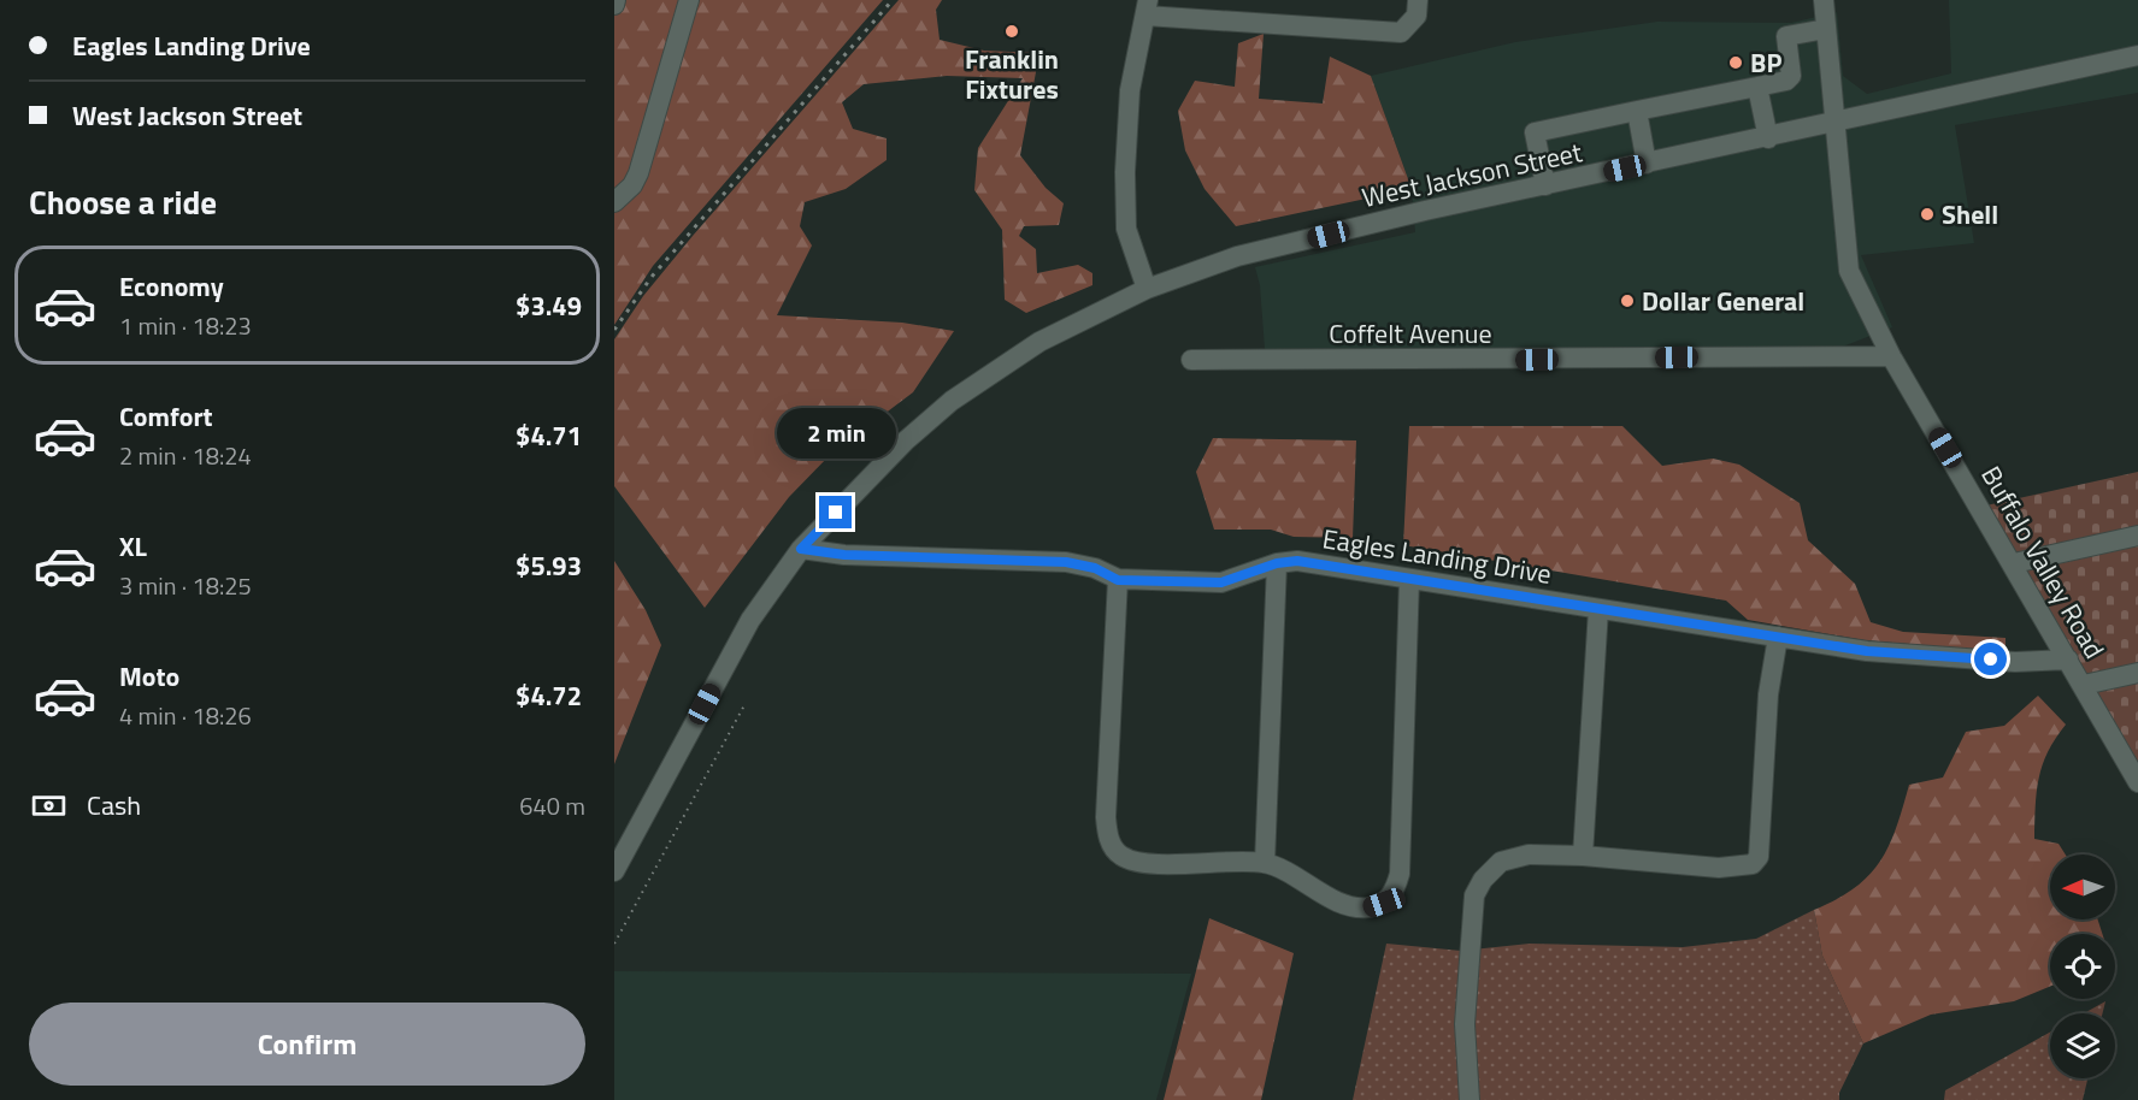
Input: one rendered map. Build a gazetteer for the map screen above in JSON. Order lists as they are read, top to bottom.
{
  "streets": {
    "street": [
      "West Jackson Street",
      "Coffelt Avenue",
      "Eagles Landing Drive",
      "Buffalo Valley Road"
    ]
  },
  "crossings": [
    ["West Jackson Street", "Eagles Landing Drive"],
    ["West Jackson Street", "Buffalo Valley Road"],
    ["Coffelt Avenue", "Buffalo Valley Road"],
    ["Eagles Landing Drive", "Buffalo Valley Road"]
  ],
  "places": [
    "Franklin Fixtures",
    "BP",
    "Shell",
    "Dollar General"
  ],
  "north": "left",
  "page": {
    "banner": ["Eagles Landing Drive", "West Jackson Street"],
    "heading": "Choose a ride",
    "list": [
      {
        "name": "Economy",
        "note": "1 min · 18:23",
        "value": "$3.49"
      },
      {
        "name": "Comfort",
        "note": "2 min · 18:24",
        "value": "$4.71"
      },
      {
        "name": "XL",
        "note": "3 min · 18:25",
        "value": "$5.93"
      },
      {
        "name": "Moto",
        "note": "4 min · 18:26",
        "value": "$4.72"
      }
    ],
    "bubble": "2 min",
    "pay": ["Cash", "640 m"],
    "buttons": "Confirm"
  }
}
